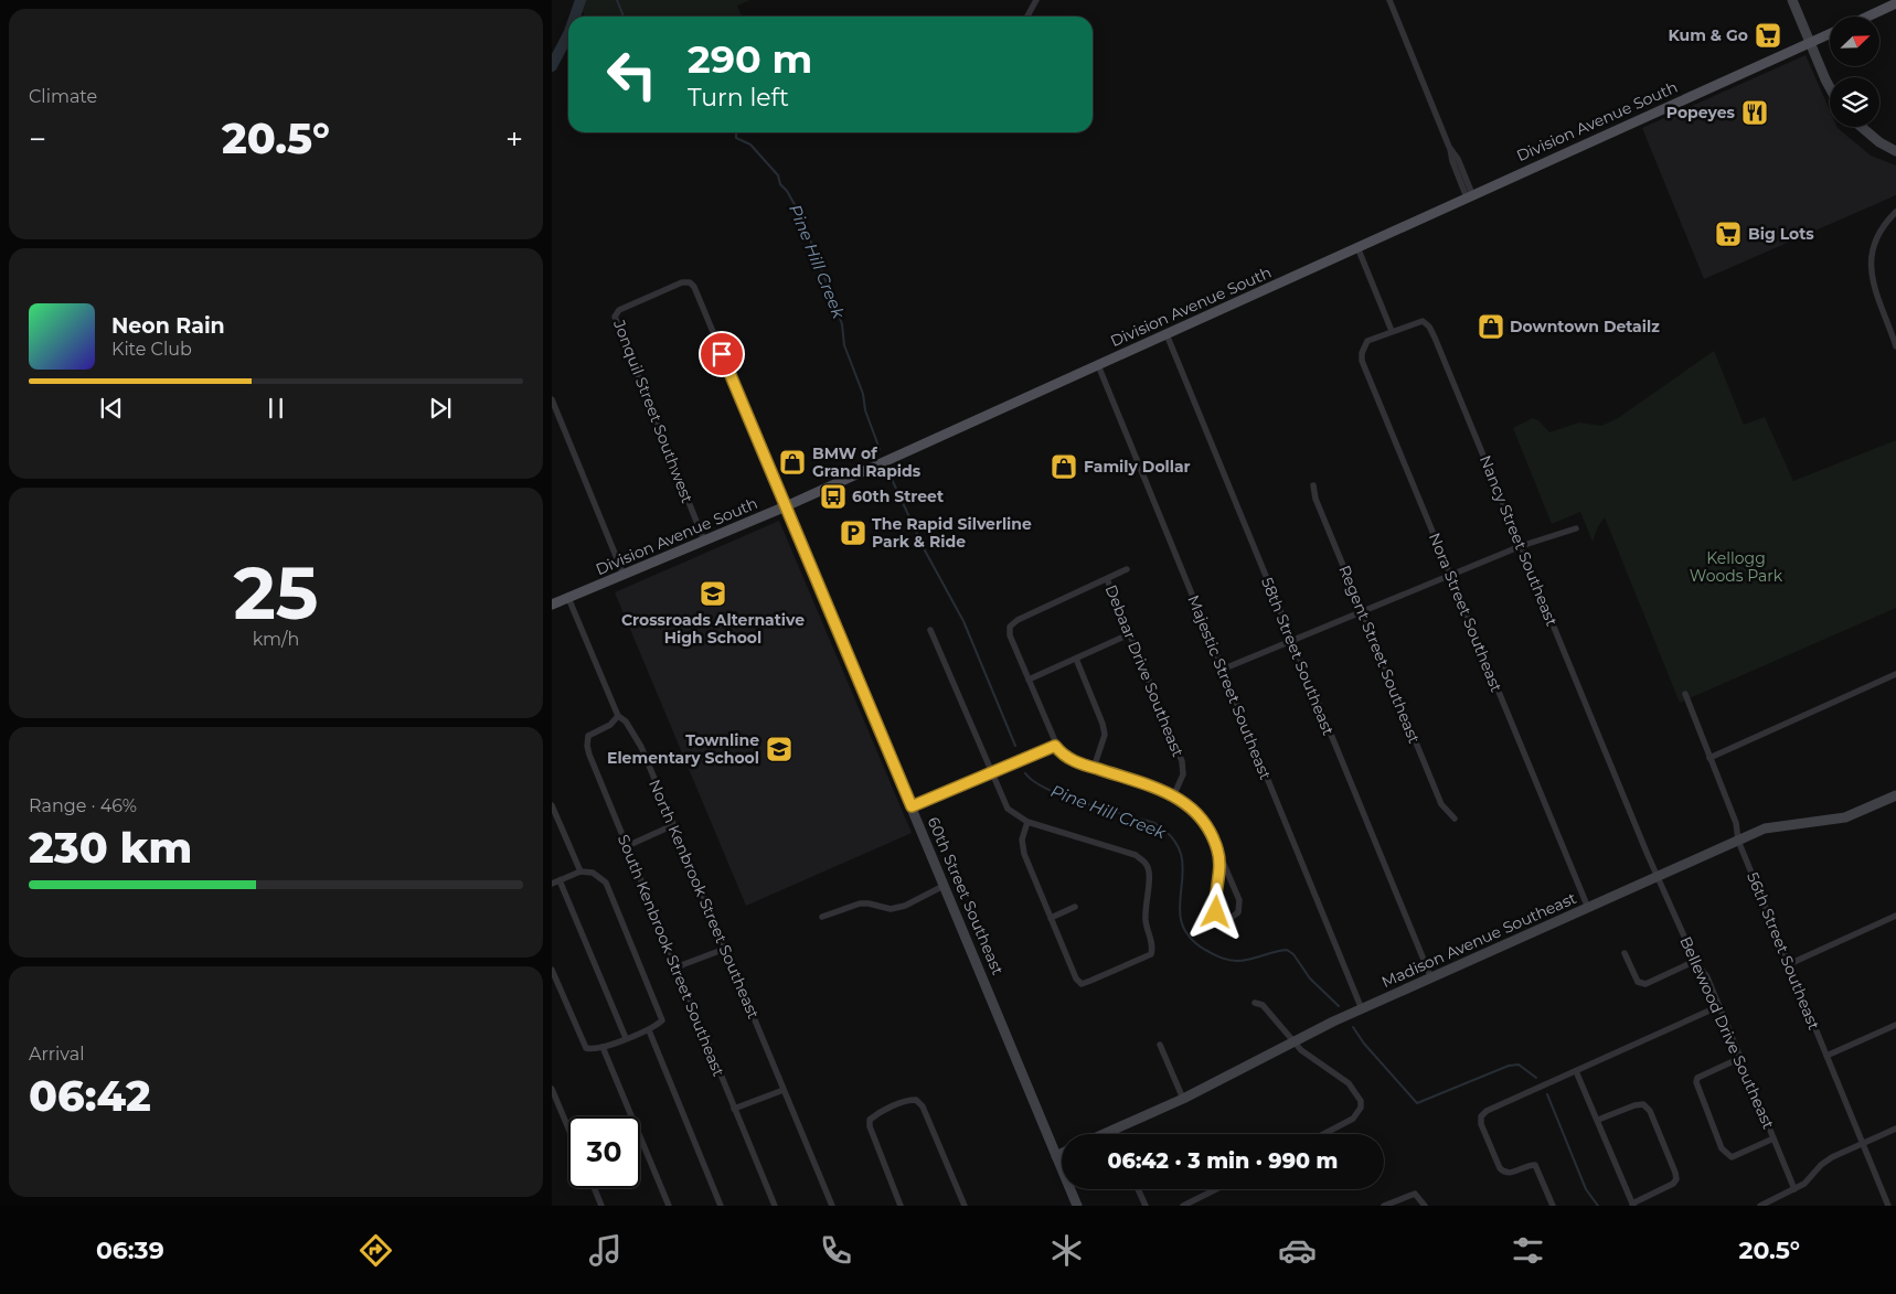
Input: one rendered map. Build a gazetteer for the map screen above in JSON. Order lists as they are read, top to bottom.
{
  "streets": {
    "main road": ["Division Avenue South", "60th Street Southeast", "Madison Avenue Southeast"],
    "street": [
      "Jonquil Street Southwest",
      "Nancy Street Southeast",
      "Nora Street Southeast",
      "Regent Street Southeast",
      "58th Street Southeast",
      "Debaar Drive Southeast",
      "Majestic Street Southeast",
      "North Kenbrook Street Southeast",
      "56th Street Southeast",
      "South Kenbrook Street Southeast",
      "Bellewood Drive Southeast"
    ]
  },
  "crossings": [
    ["Division Avenue South", "Jonquil Street Southwest"],
    ["Division Avenue South", "58th Street Southeast"],
    ["Division Avenue South", "Majestic Street Southeast"],
    ["Division Avenue South", "60th Street Southeast"],
    ["Division Avenue South", "North Kenbrook Street Southeast"],
    ["Jonquil Street Southwest", "60th Street Southeast"],
    ["Nancy Street Southeast", "Nora Street Southeast"],
    ["Nancy Street Southeast", "Madison Avenue Southeast"],
    ["Nancy Street Southeast", "Bellewood Drive Southeast"],
    ["Nora Street Southeast", "Madison Avenue Southeast"],
    ["58th Street Southeast", "Madison Avenue Southeast"],
    ["Majestic Street Southeast", "Madison Avenue Southeast"],
    ["North Kenbrook Street Southeast", "South Kenbrook Street Southeast"],
    ["Madison Avenue Southeast", "56th Street Southeast"],
    ["Madison Avenue Southeast", "Bellewood Drive Southeast"]
  ],
  "water": ["Pine Hill Creek"],
  "parks": ["Kellogg Woods Park"],
  "places": {
    "supermarket": ["Kum & Go", "Big Lots"],
    "restaurant": ["Popeyes"],
    "shop": ["Downtown Detailz", "BMW of Grand Rapids", "Family Dollar"],
    "bus stop": ["60th Street"],
    "parking": ["The Rapid Silverline Park & Ride"],
    "school or university": ["Crossroads Alternative High School", "Townline Elementary School"]
  },
  "north": "top right",
  "page": {
    "tile": [
      "Climate",
      ["25", "km/h"],
      ["Range · 46%", "230 km"],
      ["Arrival", "06:42"]
    ],
    "turn": ["290 m", "Turn left"],
    "heat": ["−", "20.5°", "+"],
    "song": ["Neon Rain", "Kite Club"],
    "limit": "30",
    "trip": "06:42 · 3 min · 990 m",
    "tabs": ["06:39", "20.5°"]
  }
}
